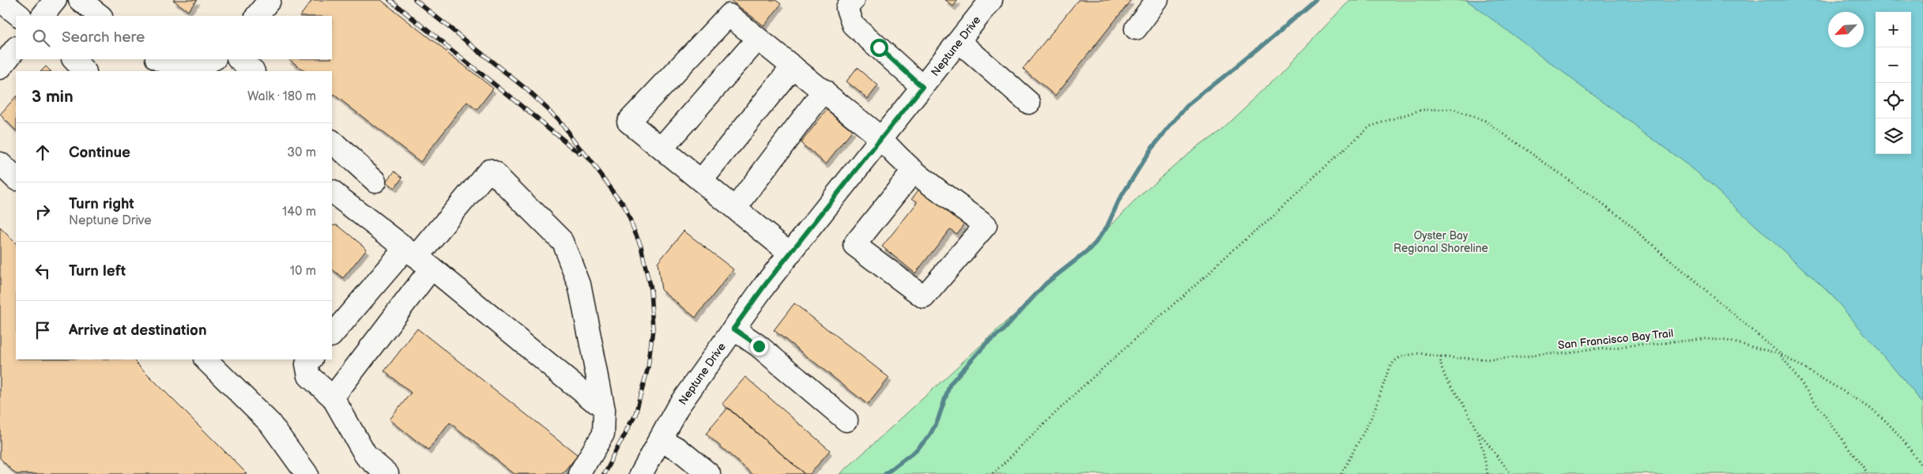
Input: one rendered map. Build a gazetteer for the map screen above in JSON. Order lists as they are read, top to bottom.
{
  "streets": {
    "street": ["Neptune Drive"],
    "path": ["San Francisco Bay Trail"]
  },
  "parks": ["Oyster Bay Regional Shoreline"],
  "north": "bottom left",
  "page": {
    "map_buttons": ["+", "−"],
    "search": "Search here",
    "heading": ["3 min", "Walk · 180 m"],
    "list": [
      ["Continue", "30 m"],
      ["Turn right", "Neptune Drive", "140 m"],
      ["Turn left", "10 m"],
      "Arrive at destination"
    ]
  }
}
